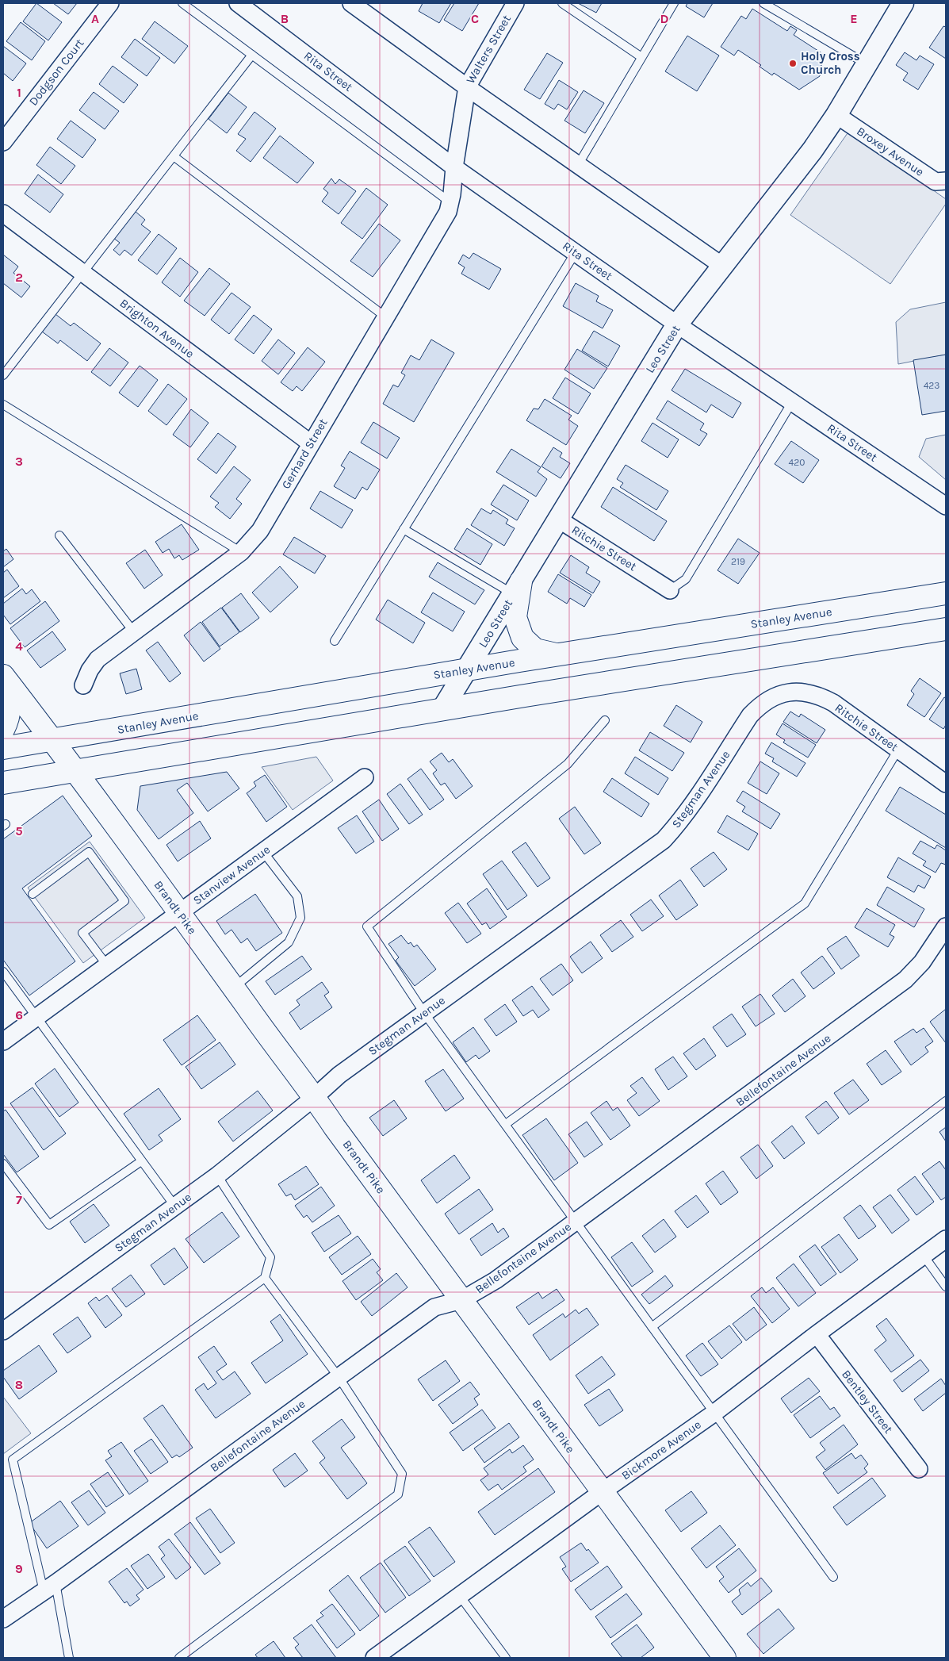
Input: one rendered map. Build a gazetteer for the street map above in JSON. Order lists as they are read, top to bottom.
{
  "streets": {
    "main road": ["Stanley Avenue", "Brandt Pike"],
    "street": [
      "Walters Street",
      "Rita Street",
      "Dodgson Court",
      "Broxey Avenue",
      "Brighton Avenue",
      "Leo Street",
      "Gerhard Street",
      "Ritchie Street",
      "Stegman Avenue",
      "Stanview Avenue",
      "Bellefontaine Avenue",
      "Bentley Street",
      "Bickmore Avenue"
    ]
  },
  "crossings": [
    ["Walters Street", "Rita Street"],
    ["Walters Street", "Gerhard Street"],
    ["Rita Street", "Leo Street"],
    ["Rita Street", "Gerhard Street"],
    ["Broxey Avenue", "Leo Street"],
    ["Brighton Avenue", "Gerhard Street"],
    ["Leo Street", "Ritchie Street"],
    ["Leo Street", "Stanley Avenue"],
    ["Ritchie Street", "Stegman Avenue"],
    ["Stanley Avenue", "Brandt Pike"],
    ["Stegman Avenue", "Brandt Pike"],
    ["Stanview Avenue", "Brandt Pike"],
    ["Brandt Pike", "Bellefontaine Avenue"],
    ["Brandt Pike", "Bickmore Avenue"],
    ["Bentley Street", "Bickmore Avenue"]
  ],
  "places": ["Holy Cross Church"],
  "house_numbers": ["423", "420", "219"],
  "grid": {
    "columns": [
      "A",
      "B",
      "C",
      "D",
      "E"
    ],
    "rows": [
      "1",
      "2",
      "3",
      "4",
      "5",
      "6",
      "7",
      "8",
      "9"
    ]
  }
}
